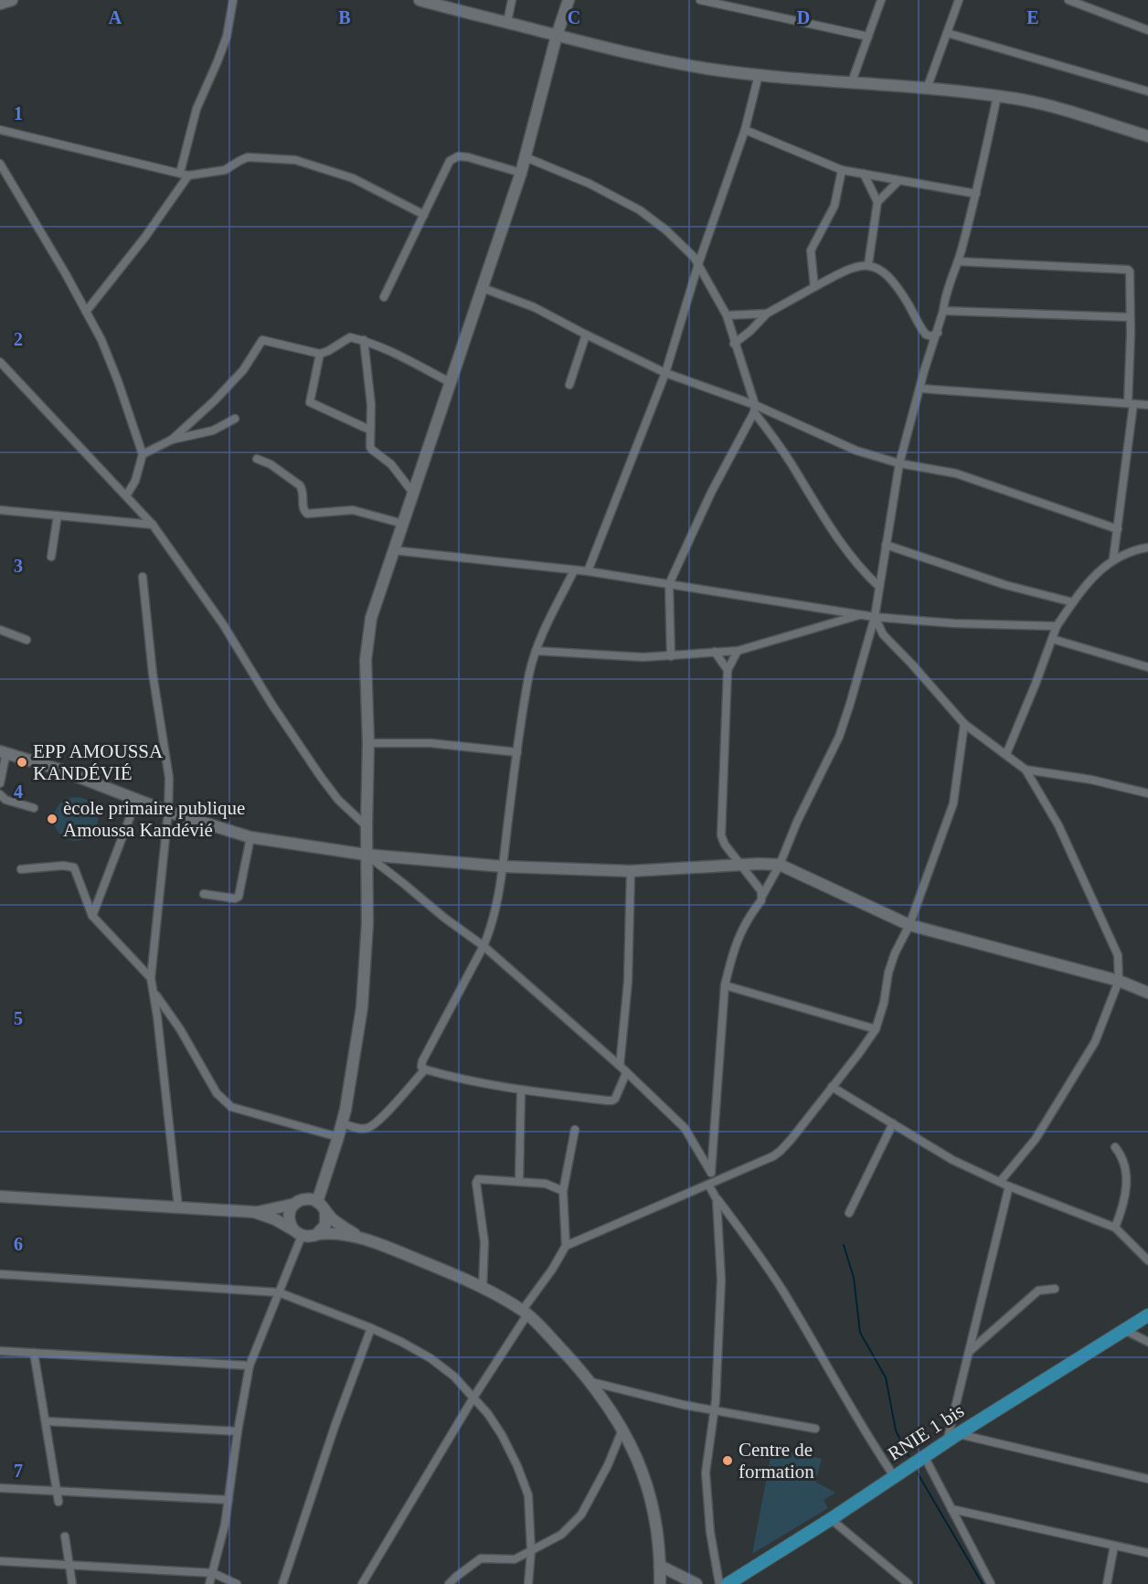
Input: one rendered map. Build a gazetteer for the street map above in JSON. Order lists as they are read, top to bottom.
{
  "streets": {
    "main road": ["RNIE 1 bis"]
  },
  "places": ["EPP AMOUSSA KANDÉVIÉ", "ècole primaire publique Amoussa Kandévié", "Centre de formation"],
  "grid": {
    "columns": [
      "A",
      "B",
      "C",
      "D",
      "E"
    ],
    "rows": [
      "1",
      "2",
      "3",
      "4",
      "5",
      "6",
      "7"
    ]
  }
}
